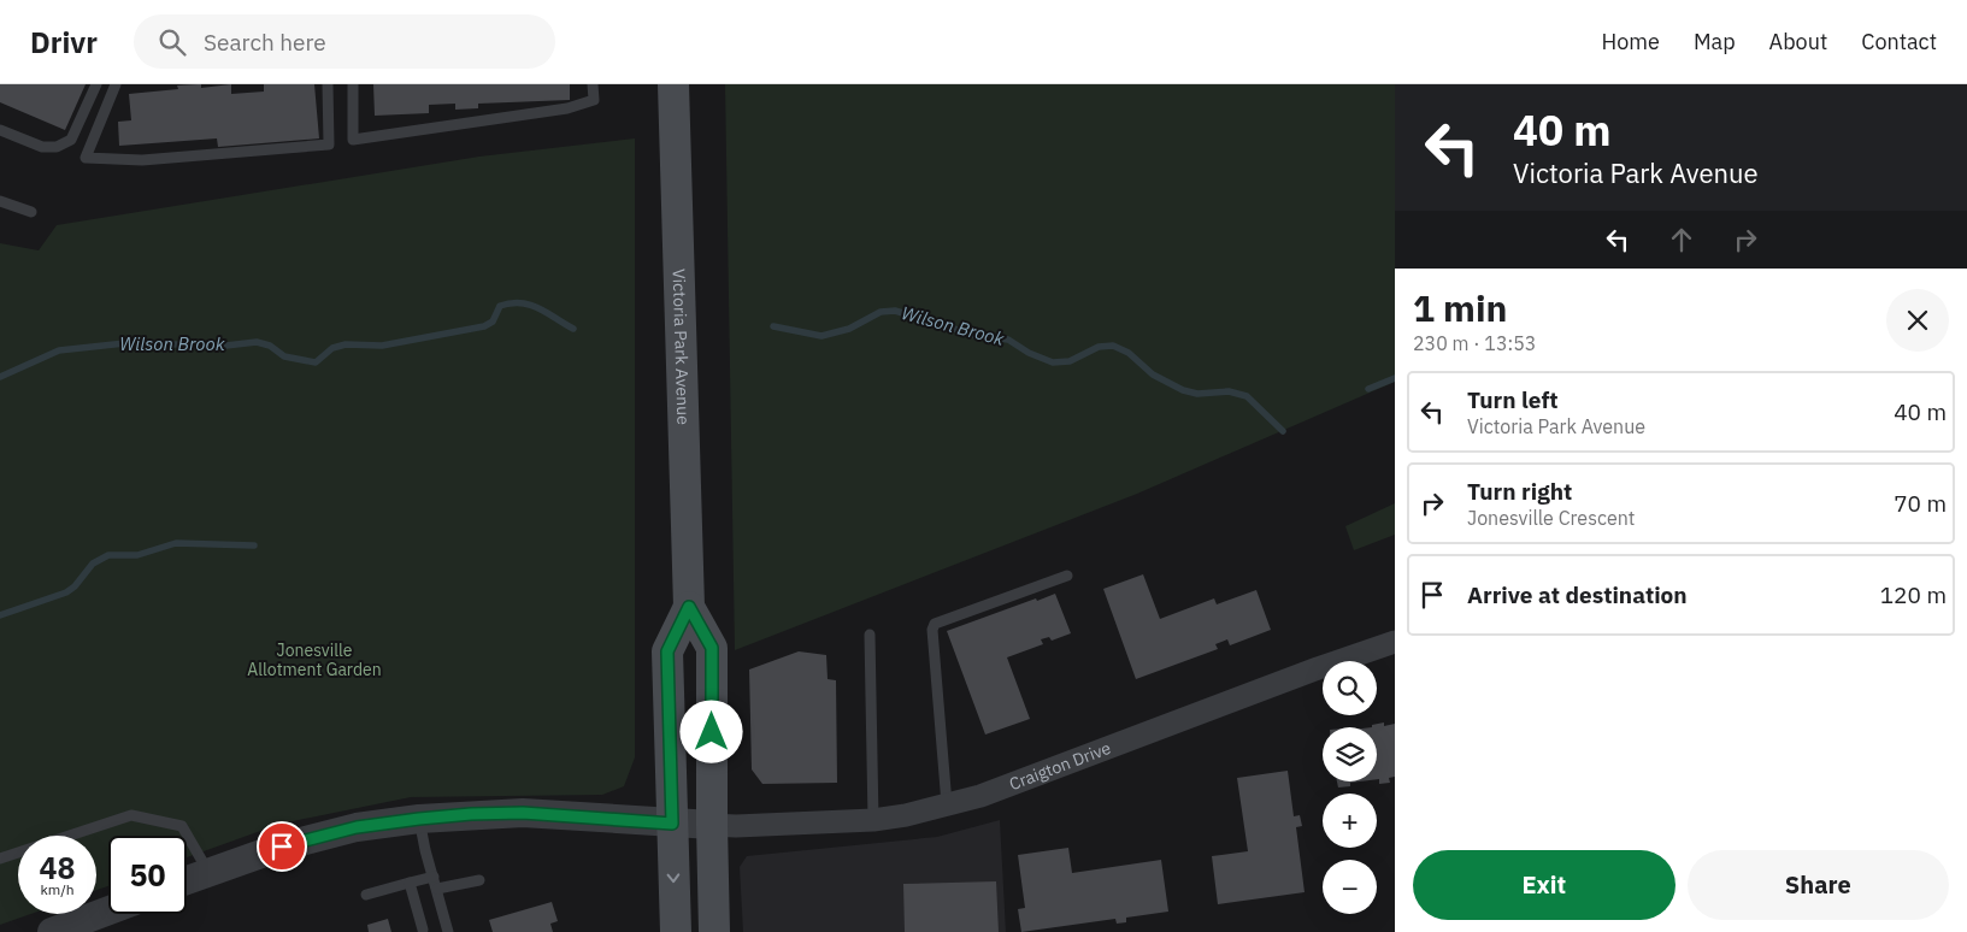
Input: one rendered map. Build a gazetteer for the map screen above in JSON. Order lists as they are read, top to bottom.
{
  "streets": {
    "main road": ["Victoria Park Avenue"],
    "street": ["Craigton Drive"]
  },
  "crossings": [
    ["Victoria Park Avenue", "Craigton Drive"]
  ],
  "water": ["Wilson Brook"],
  "parks": ["Jonesville Allotment Garden"],
  "page": {
    "header": "Drivr",
    "search": "Search here",
    "nav": [
      "Home",
      "Map",
      "About",
      "Contact"
    ],
    "turn": ["40 m", "Victoria Park Avenue"],
    "heading": ["1 min", "230 m · 13:53"],
    "list": [
      {
        "name": "Turn left",
        "note": "Victoria Park Avenue",
        "value": "40 m"
      },
      {
        "name": "Turn right",
        "note": "Jonesville Crescent",
        "value": "70 m"
      },
      {
        "name": "Arrive at destination",
        "value": "120 m"
      }
    ],
    "map_buttons": ["+", "−"],
    "speed": "48 km/h",
    "limit": "50",
    "buttons": ["Exit", "Share"]
  }
}
